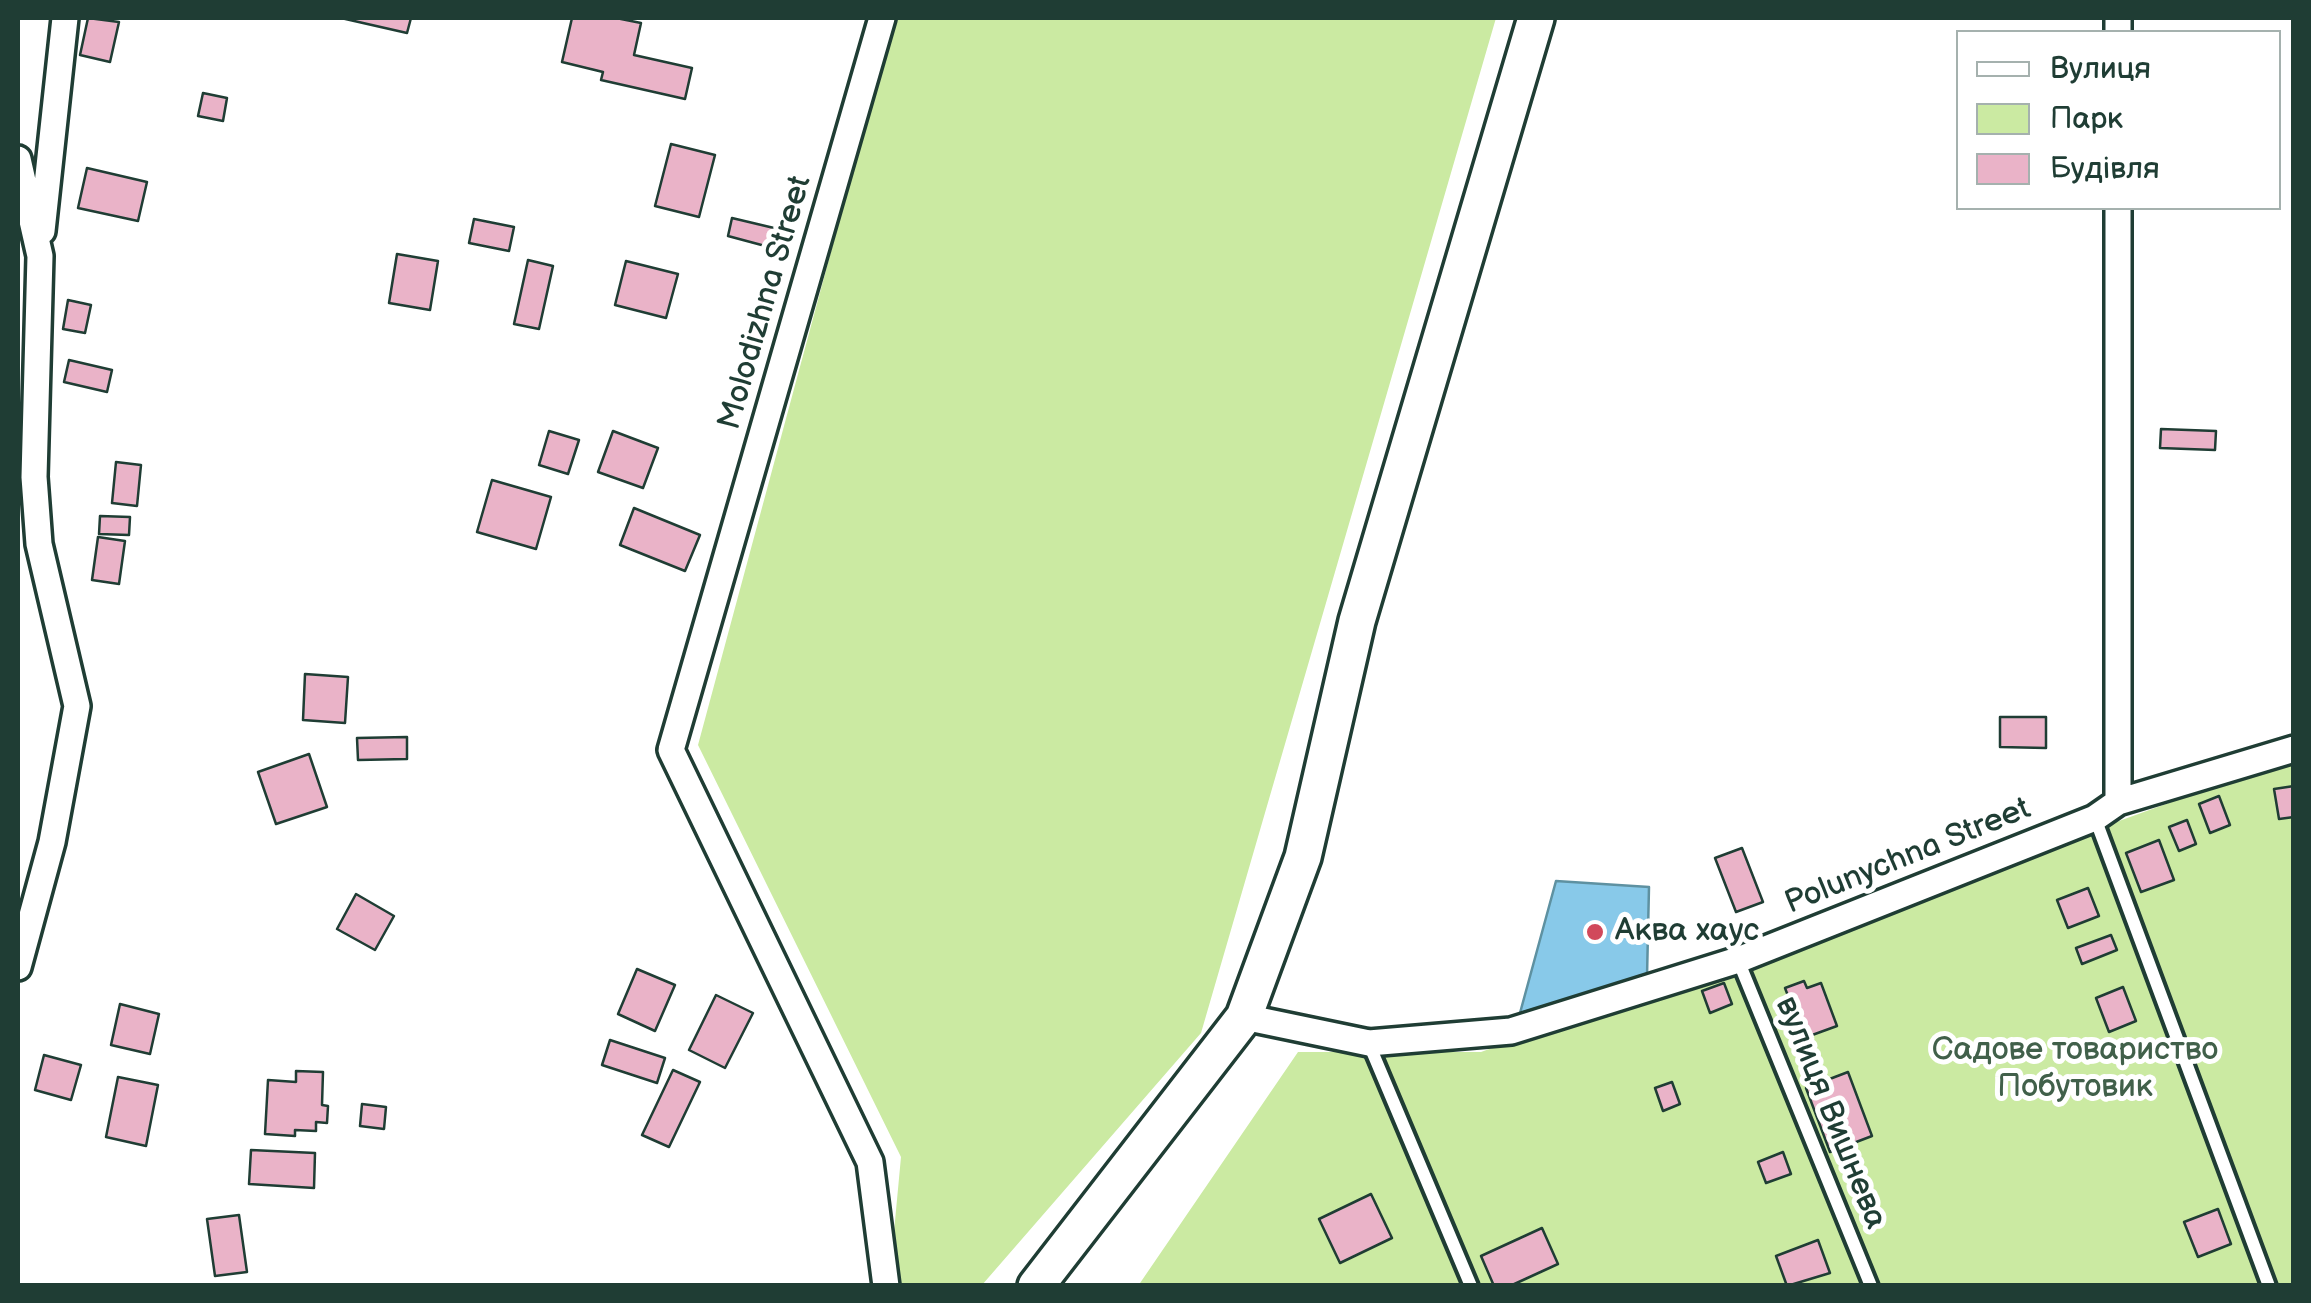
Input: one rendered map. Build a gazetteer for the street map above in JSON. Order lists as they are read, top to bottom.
{
  "streets": {
    "street": ["Molodizhna Street", "Polunychna Street"],
    "lane": ["вулиця Вишнева"]
  },
  "crossings": [
    ["Polunychna Street", "вулиця Вишнева"]
  ],
  "parks": ["Садове товариство Побутовик"],
  "places": ["Аква хаус"],
  "legend": ["Вулиця", "Парк", "Будівля"]
}
